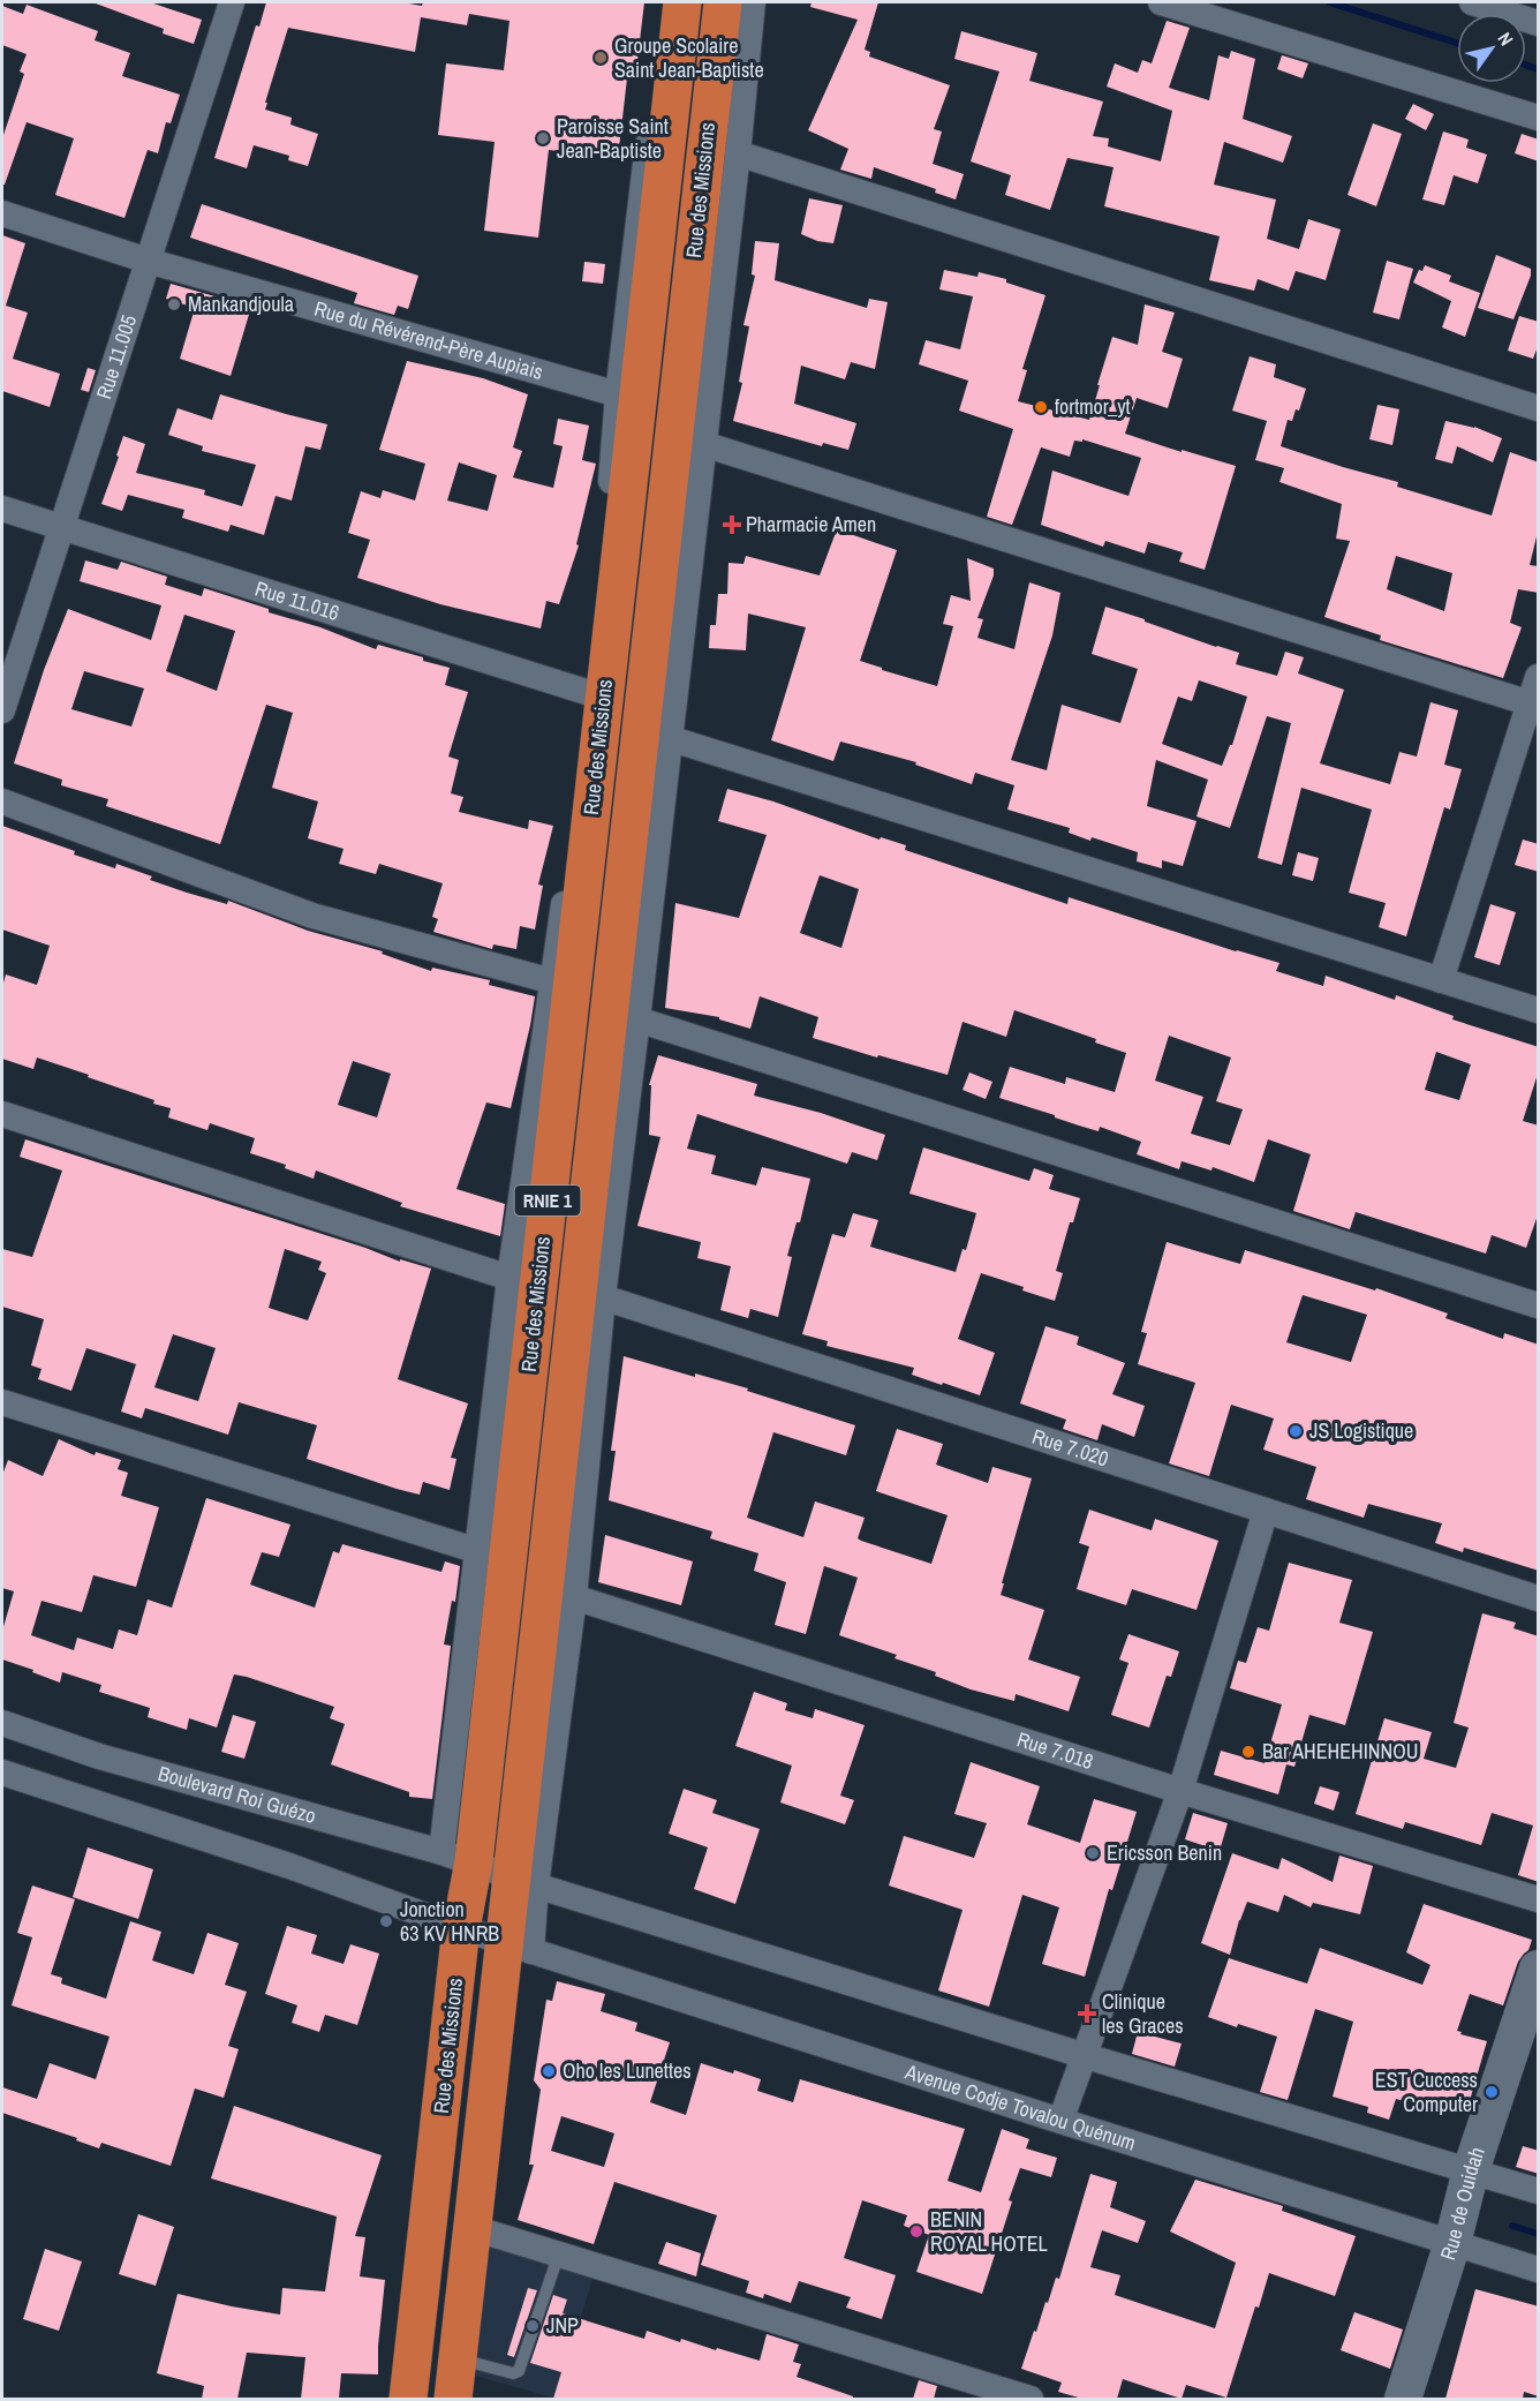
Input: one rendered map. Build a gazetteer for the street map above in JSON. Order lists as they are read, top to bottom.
{
  "streets": {
    "highway": ["Rue des Missions", "RNIE 1"],
    "main road": ["Rue de Ouidah"],
    "street": [
      "Rue du Révérend-Père Aupiais",
      "Rue 11.005",
      "Rue 11.016",
      "Rue 7.020",
      "Rue 7.018",
      "Boulevard Roi Guézo",
      "Avenue Codje Tovalou Quénum"
    ]
  },
  "crossings": [
    ["Rue des Missions", "Boulevard Roi Guézo"],
    ["Rue des Missions", "Avenue Codje Tovalou Quénum"],
    ["Rue du Révérend-Père Aupiais", "Rue 11.005"],
    ["Rue 11.005", "Rue 11.016"],
    ["Avenue Codje Tovalou Quénum", "Rue de Ouidah"]
  ],
  "places": {
    "other": [
      "Groupe Scolaire Saint Jean-Baptiste",
      "Paroisse Saint Jean-Baptiste",
      "Mankandjoula",
      "fortmor_yt",
      "JS Logistique",
      "Bar AHEHEHINNOU",
      "Ericsson Benin",
      "Jonction 63 KV HNRB",
      "Oho les Lunettes",
      "EST Cuccess Computer",
      "BENIN ROYAL HOTEL",
      "JNP"
    ],
    "health": ["Pharmacie Amen", "Clinique les Graces"]
  },
  "north": "top right"
}
